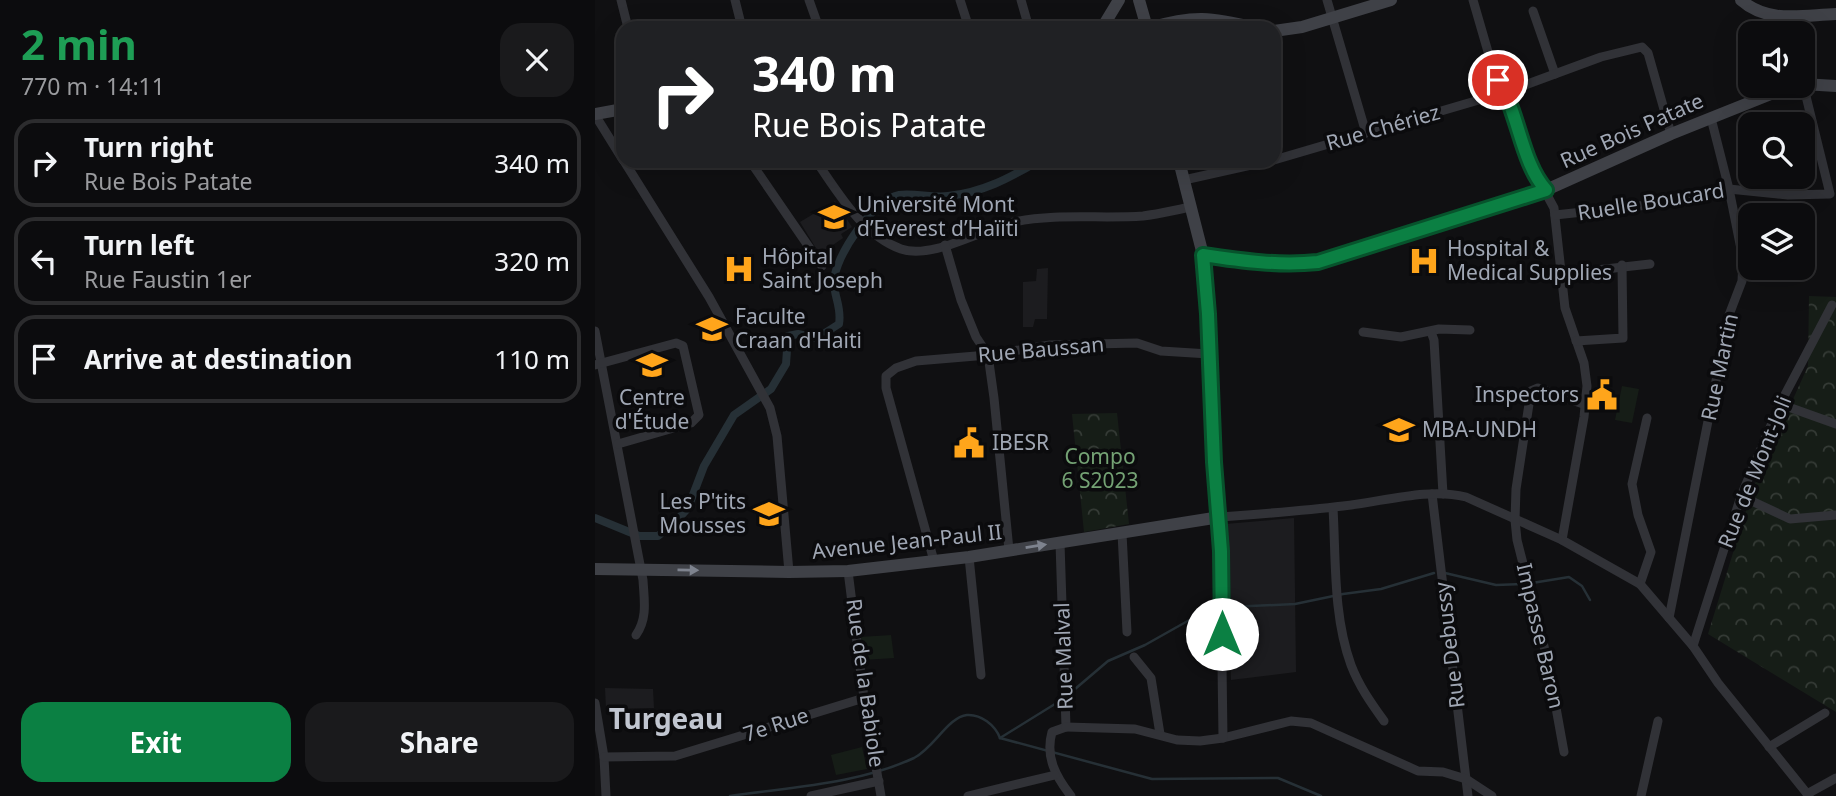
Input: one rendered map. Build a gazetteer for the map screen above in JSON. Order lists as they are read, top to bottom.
{
  "streets": {
    "street": [
      "Rue Chériez",
      "Rue Bois Patate",
      "Ruelle Boucard",
      "Rue Baussan",
      "Rue Martin",
      "Rue de Mont-Joli",
      "Avenue Jean-Paul II",
      "Impasse Baron",
      "Rue Debussy",
      "Rue Malval",
      "Rue de la Babiole",
      "7e Rue"
    ]
  },
  "crossings": [
    ["Rue Chériez", "Rue Bois Patate"],
    ["Rue Bois Patate", "Rue Martin"],
    ["Ruelle Boucard", "Rue Martin"],
    ["Rue Baussan", "Avenue Jean-Paul II"],
    ["Avenue Jean-Paul II", "Rue Malval"],
    ["Avenue Jean-Paul II", "Rue de la Babiole"],
    ["Rue de la Babiole", "7e Rue"]
  ],
  "districts": ["Turgeau"],
  "parks": ["Compo 6 S2023"],
  "places": {
    "school or university": [
      "Université Mont d’Everest d’Haïiti",
      "Faculte Craan d'Haiti",
      "Centre d'Étude",
      "MBA-UNDH",
      "Les P'tits Mousses"
    ],
    "hospital": ["Hospital & Medical Supplies", "Hôpital Saint Joseph"],
    "public building": ["Inspectors", "IBESR"]
  },
  "page": {
    "heading": ["2 min", "770 m · 14:11"],
    "turn": ["340 m", "Rue Bois Patate"],
    "list": [
      {
        "name": "Turn right",
        "note": "Rue Bois Patate",
        "value": "340 m"
      },
      {
        "name": "Turn left",
        "note": "Rue Faustin 1er",
        "value": "320 m"
      },
      {
        "name": "Arrive at destination",
        "value": "110 m"
      }
    ],
    "buttons": ["Exit", "Share"]
  }
}
